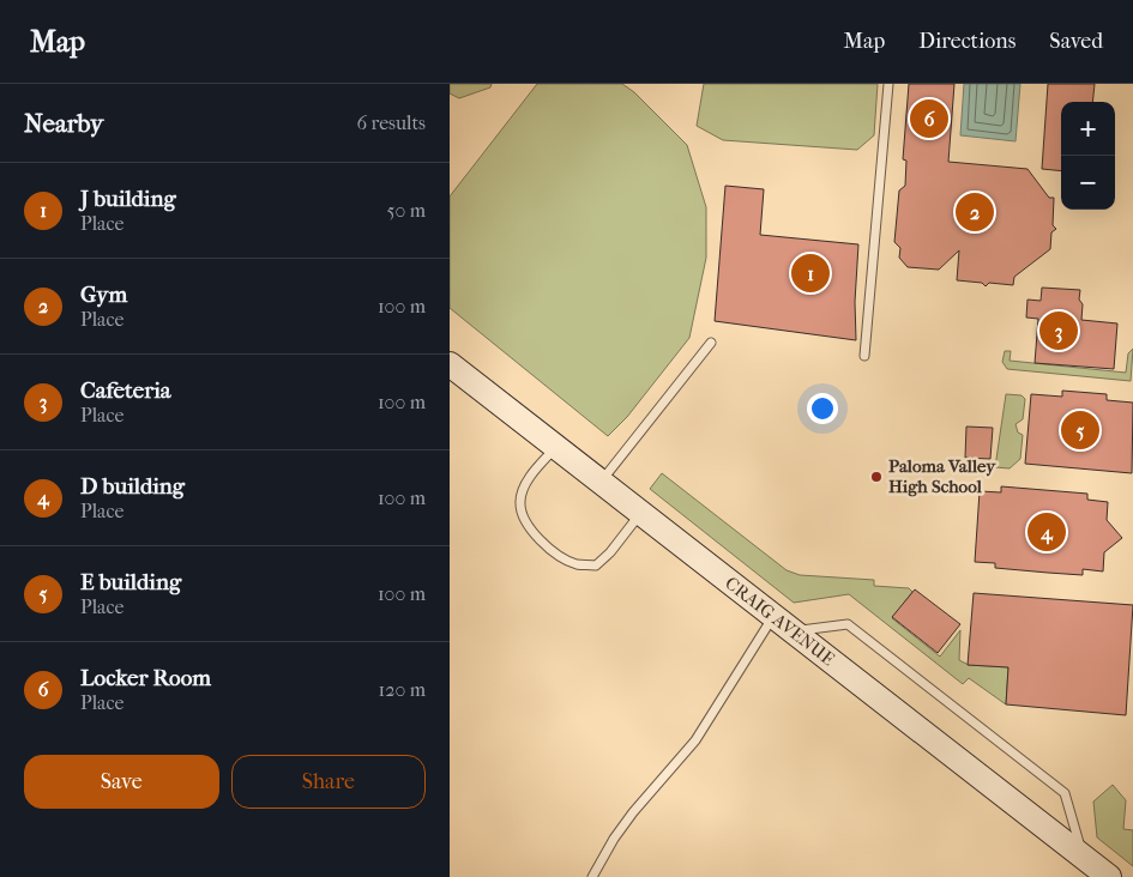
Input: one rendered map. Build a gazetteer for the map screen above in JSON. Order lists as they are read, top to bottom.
{
  "streets": {
    "street": ["CRAIG AVENUE"]
  },
  "places": ["Paloma Valley High School"],
  "page": {
    "header": "Map",
    "nav": ["Map", "Directions", "Saved"],
    "heading": ["Nearby", "6 results"],
    "pins": [
      "6",
      "2",
      "1",
      "3",
      "5",
      "4"
    ],
    "map_buttons": ["+", "−"],
    "list": [
      {
        "mark": "1",
        "name": "J building",
        "note": "Place",
        "value": "50 m"
      },
      {
        "mark": "2",
        "name": "Gym",
        "note": "Place",
        "value": "100 m"
      },
      {
        "mark": "3",
        "name": "Cafeteria",
        "note": "Place",
        "value": "100 m"
      },
      {
        "mark": "4",
        "name": "D building",
        "note": "Place",
        "value": "100 m"
      },
      {
        "mark": "5",
        "name": "E building",
        "note": "Place",
        "value": "100 m"
      },
      {
        "mark": "6",
        "name": "Locker Room",
        "note": "Place",
        "value": "120 m"
      }
    ],
    "buttons": ["Save", "Share"]
  }
}
